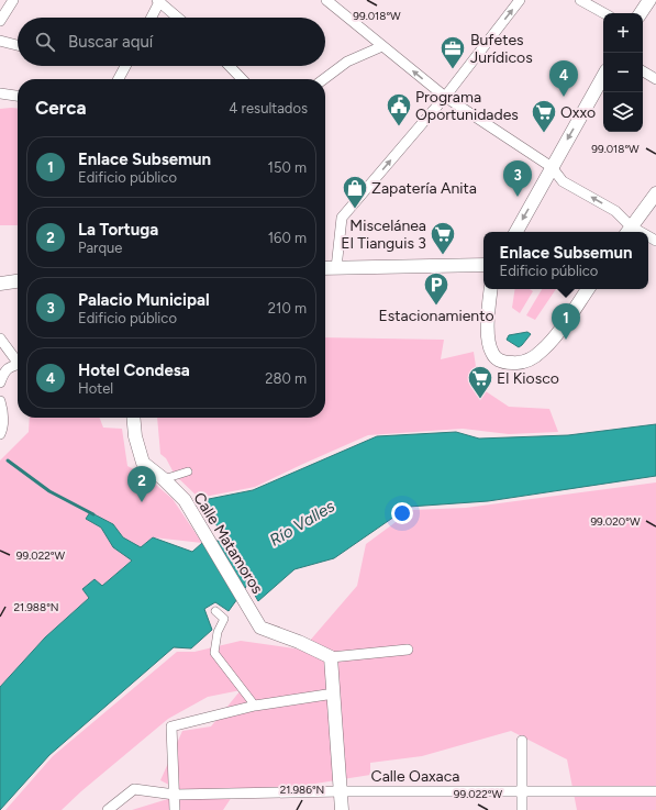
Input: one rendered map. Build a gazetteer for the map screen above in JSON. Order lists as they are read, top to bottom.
{
  "streets": {
    "street": ["Calle Matamoros", "Calle Oaxaca"]
  },
  "water": ["Río Valles"],
  "places": {
    "office": ["Bufetes Jurídicos"],
    "public building": ["Programa Oportunidades"],
    "supermarket": ["Oxxo", "Miscelánea El Tianguis 3", "El Kiosco"],
    "shop": ["Zapatería Anita"],
    "parking": ["Estacionamiento"]
  },
  "page": {
    "map_buttons": ["+", "−"],
    "search": "Buscar aquí",
    "pins": [
      "4",
      "3",
      "1",
      "2"
    ],
    "heading": ["Cerca", "4 resultados"],
    "list": [
      {
        "mark": "1",
        "name": "Enlace Subsemun",
        "note": "Edificio público",
        "value": "150 m"
      },
      {
        "mark": "2",
        "name": "La Tortuga",
        "note": "Parque",
        "value": "160 m"
      },
      {
        "mark": "3",
        "name": "Palacio Municipal",
        "note": "Edificio público",
        "value": "210 m"
      },
      {
        "mark": "4",
        "name": "Hotel Condesa",
        "note": "Hotel",
        "value": "280 m"
      }
    ],
    "popup": ["Enlace Subsemun", "Edificio público"]
  },
  "coordinates": [
    "99.018°W",
    "99.020°W",
    "99.022°W",
    "21.988°N",
    "21.986°N"
  ]
}
